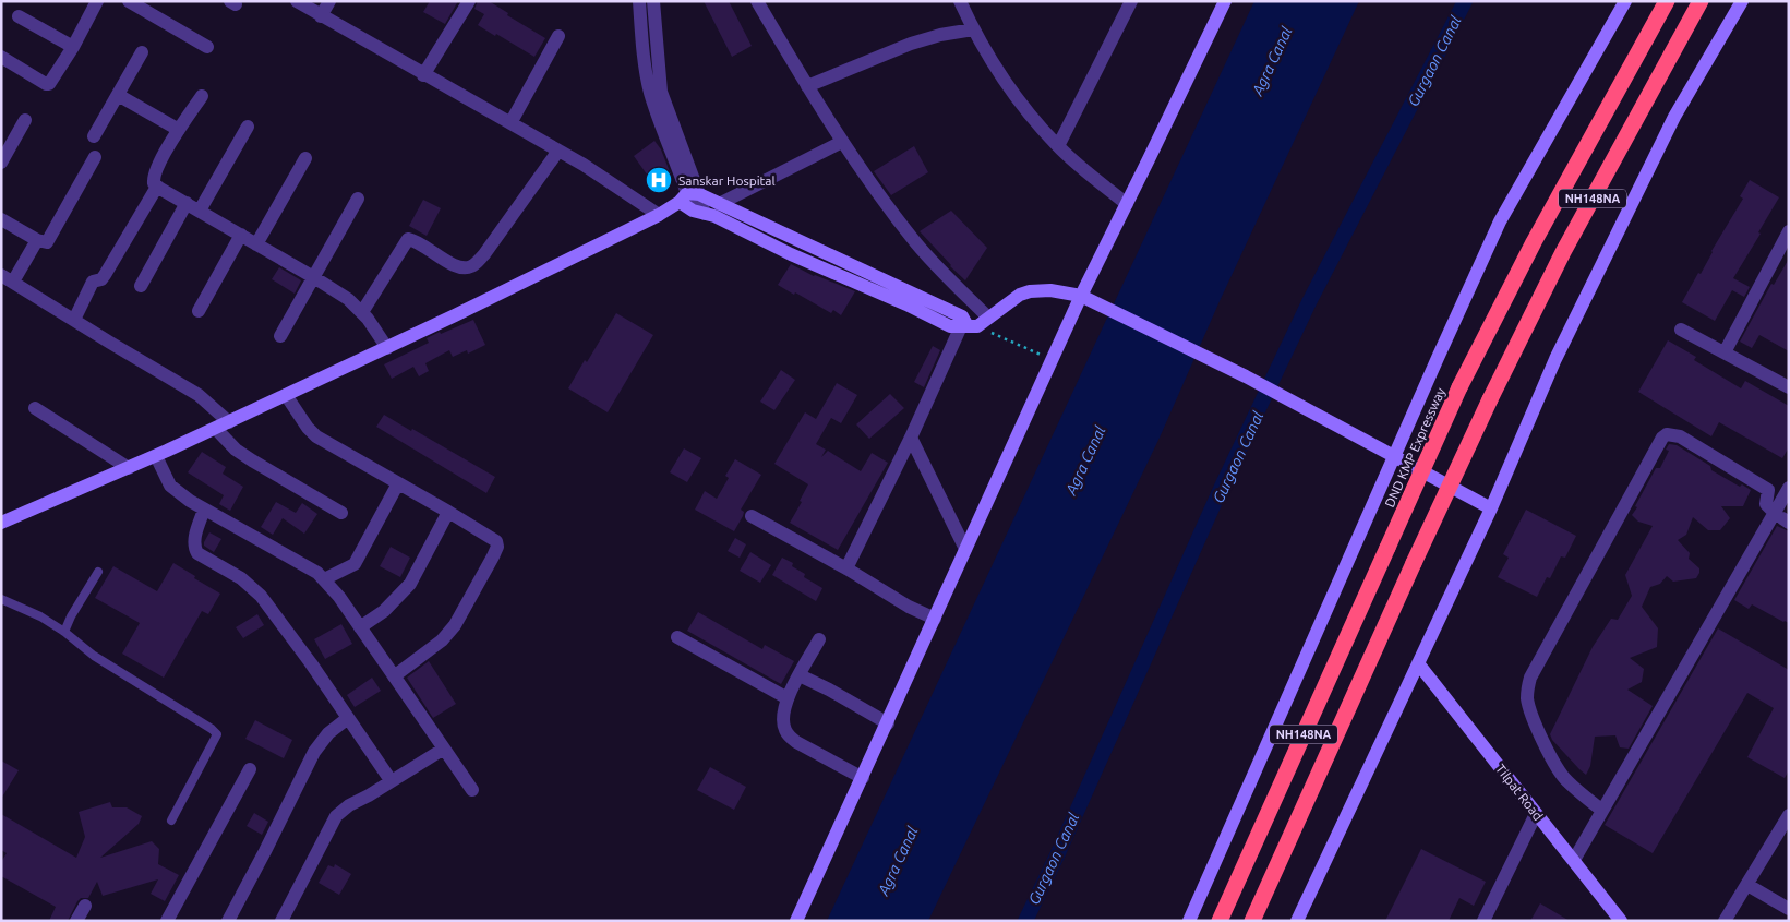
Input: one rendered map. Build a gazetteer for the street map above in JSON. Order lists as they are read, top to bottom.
{
  "streets": {
    "highway": ["NH148NA", "DND KMP Expressway"],
    "street": ["Tilpat Road"]
  },
  "water": ["Agra Canal", "Gurgaon Canal"],
  "places": {
    "hospital": ["Sanskar Hospital"]
  }
}
